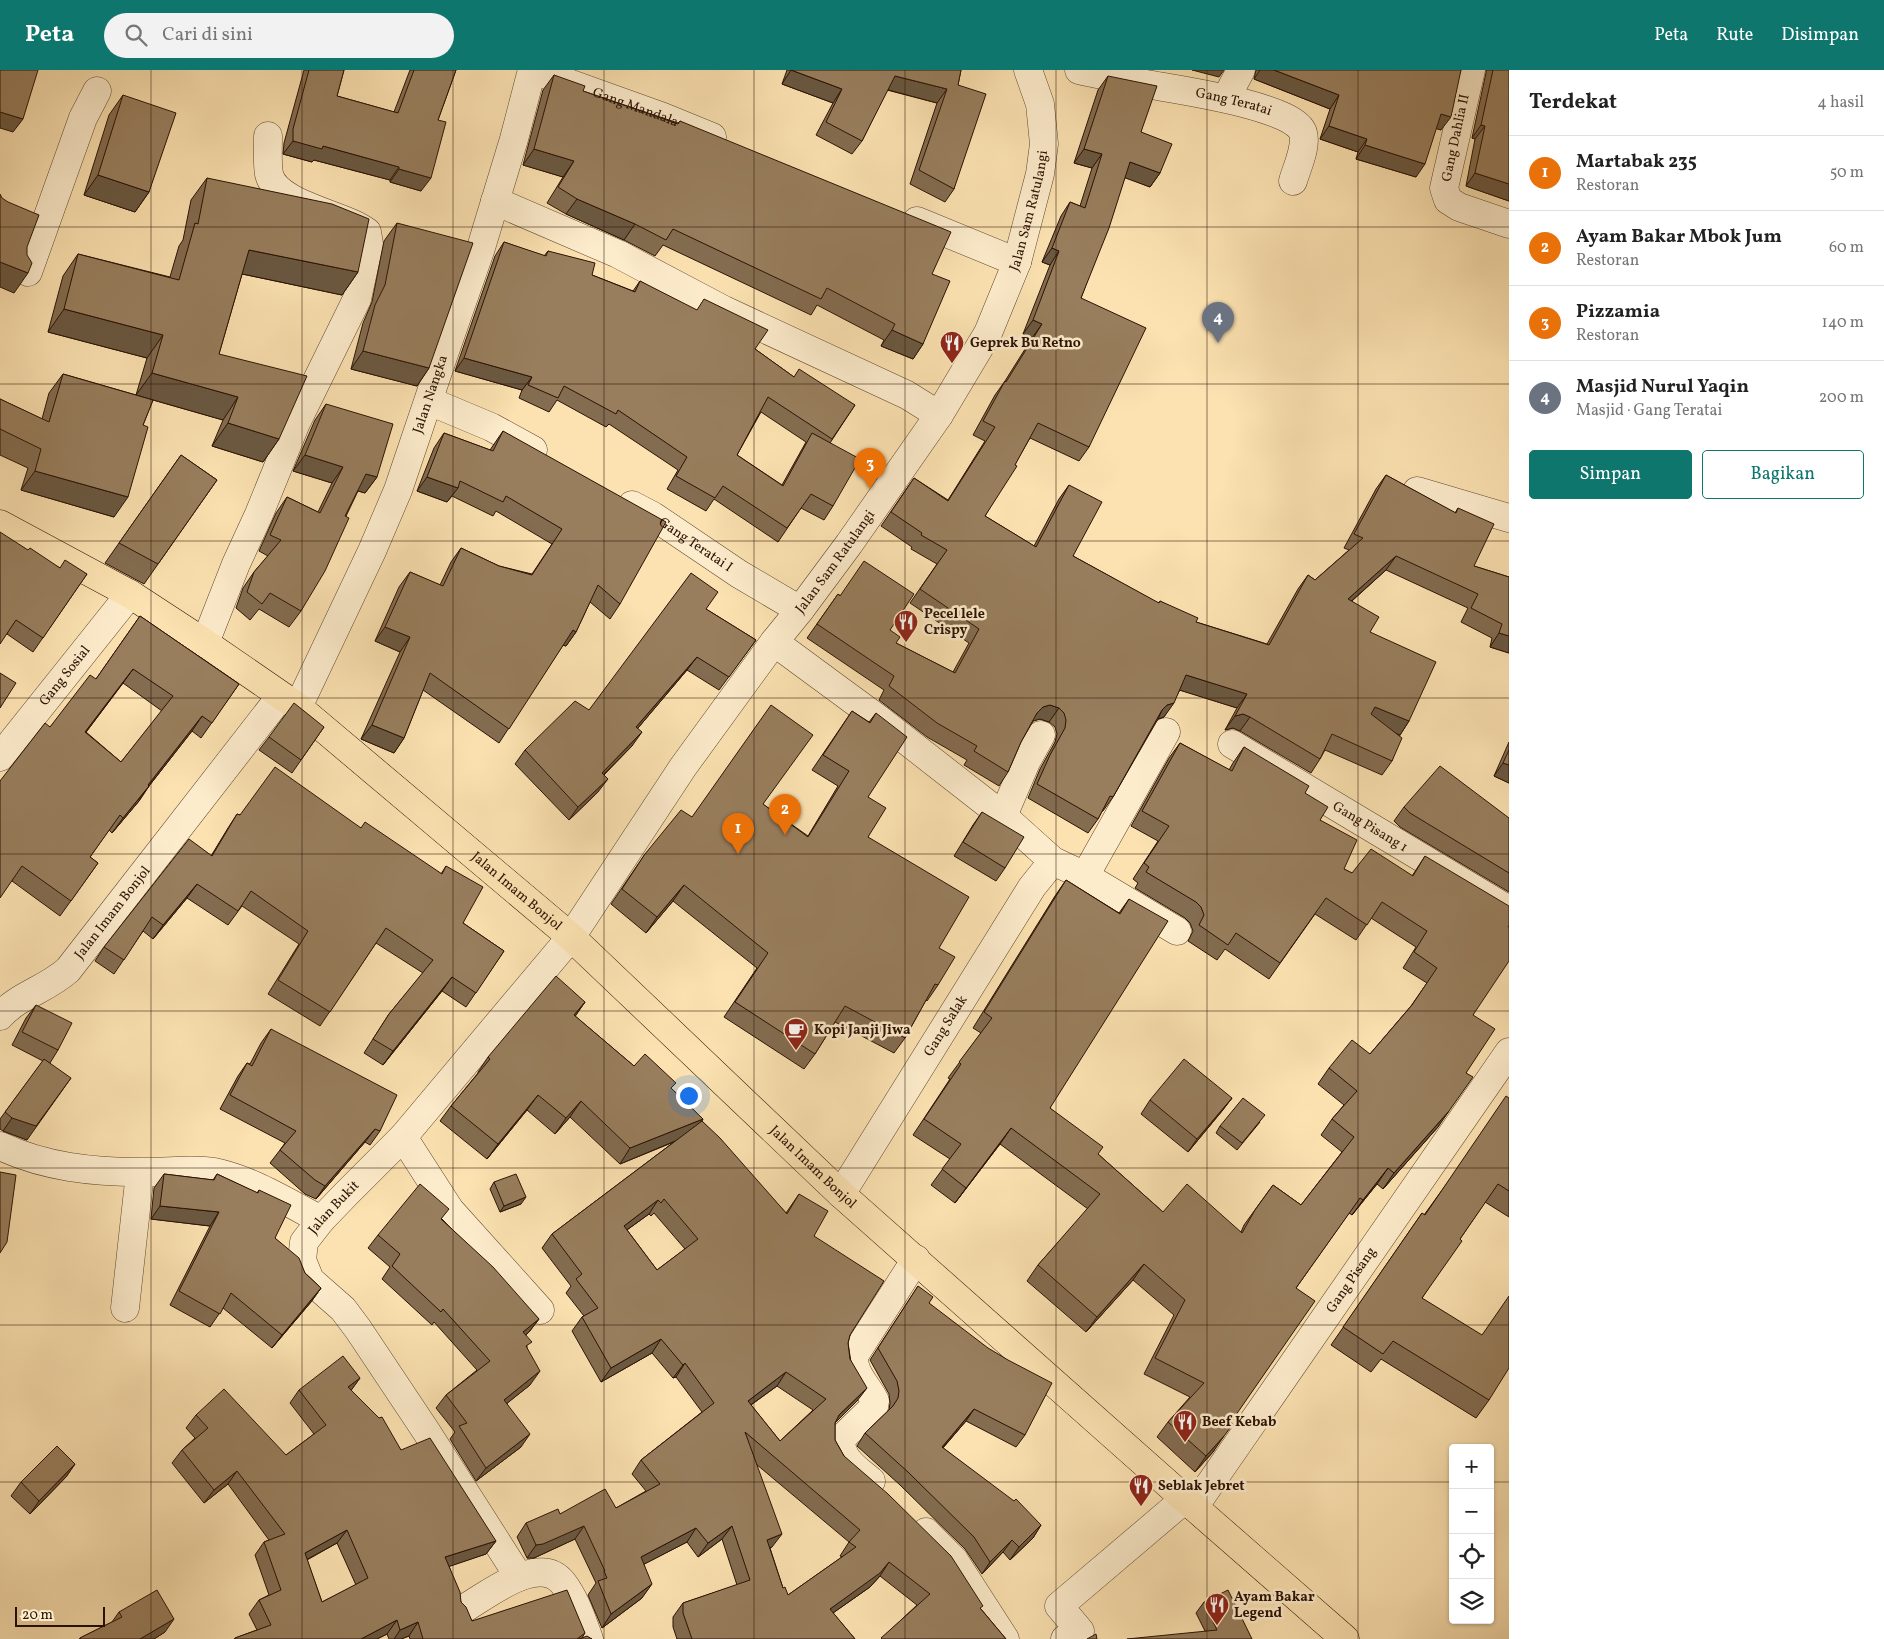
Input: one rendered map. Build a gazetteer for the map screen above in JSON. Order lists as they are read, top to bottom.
{
  "streets": {
    "highway": ["Jalan Imam Bonjol"],
    "street": [
      "Gang Teratai",
      "Gang Mandala",
      "Gang Dahlia II",
      "Jalan Sam Ratulangi",
      "Jalan Nangka",
      "Gang Teratai I",
      "Gang Sosial",
      "Gang Pisang 1",
      "Gang Salak",
      "Jalan Bukit",
      "Gang Pisang"
    ]
  },
  "crossings": [
    ["Gang Mandala", "Jalan Nangka"],
    ["Jalan Sam Ratulangi", "Gang Teratai I"],
    ["Jalan Sam Ratulangi", "Jalan Imam Bonjol"],
    ["Jalan Sam Ratulangi", "Jalan Bukit"],
    ["Jalan Nangka", "Jalan Imam Bonjol"],
    ["Gang Sosial", "Jalan Imam Bonjol"],
    ["Jalan Imam Bonjol", "Gang Salak"],
    ["Jalan Imam Bonjol", "Jalan Bukit"],
    ["Jalan Imam Bonjol", "Gang Pisang"]
  ],
  "places": {
    "restaurant": [
      "Geprek Bu Retno",
      "Pecel lele Crispy",
      "Beef Kebab",
      "Seblak Jebret",
      "Ayam Bakar Legend"
    ],
    "cafe": ["Kopi Janji Jiwa"]
  },
  "scale_bar": "20 m",
  "page": {
    "header": "Peta",
    "search": "Cari di sini",
    "nav": ["Peta", "Rute", "Disimpan"],
    "heading": ["Terdekat", "4 hasil"],
    "list": [
      {
        "mark": "1",
        "name": "Martabak 235",
        "note": "Restoran",
        "value": "50 m"
      },
      {
        "mark": "2",
        "name": "Ayam Bakar Mbok Jum",
        "note": "Restoran",
        "value": "60 m"
      },
      {
        "mark": "3",
        "name": "Pizzamia",
        "note": "Restoran",
        "value": "140 m"
      },
      {
        "mark": "4",
        "name": "Masjid Nurul Yaqin",
        "note": "Masjid · Gang Teratai",
        "value": "200 m"
      }
    ],
    "pins": [
      "4",
      "3",
      "2",
      "1"
    ],
    "buttons": ["Simpan", "Bagikan"],
    "map_buttons": ["+", "−"],
    "scale": "20 m"
  }
}
